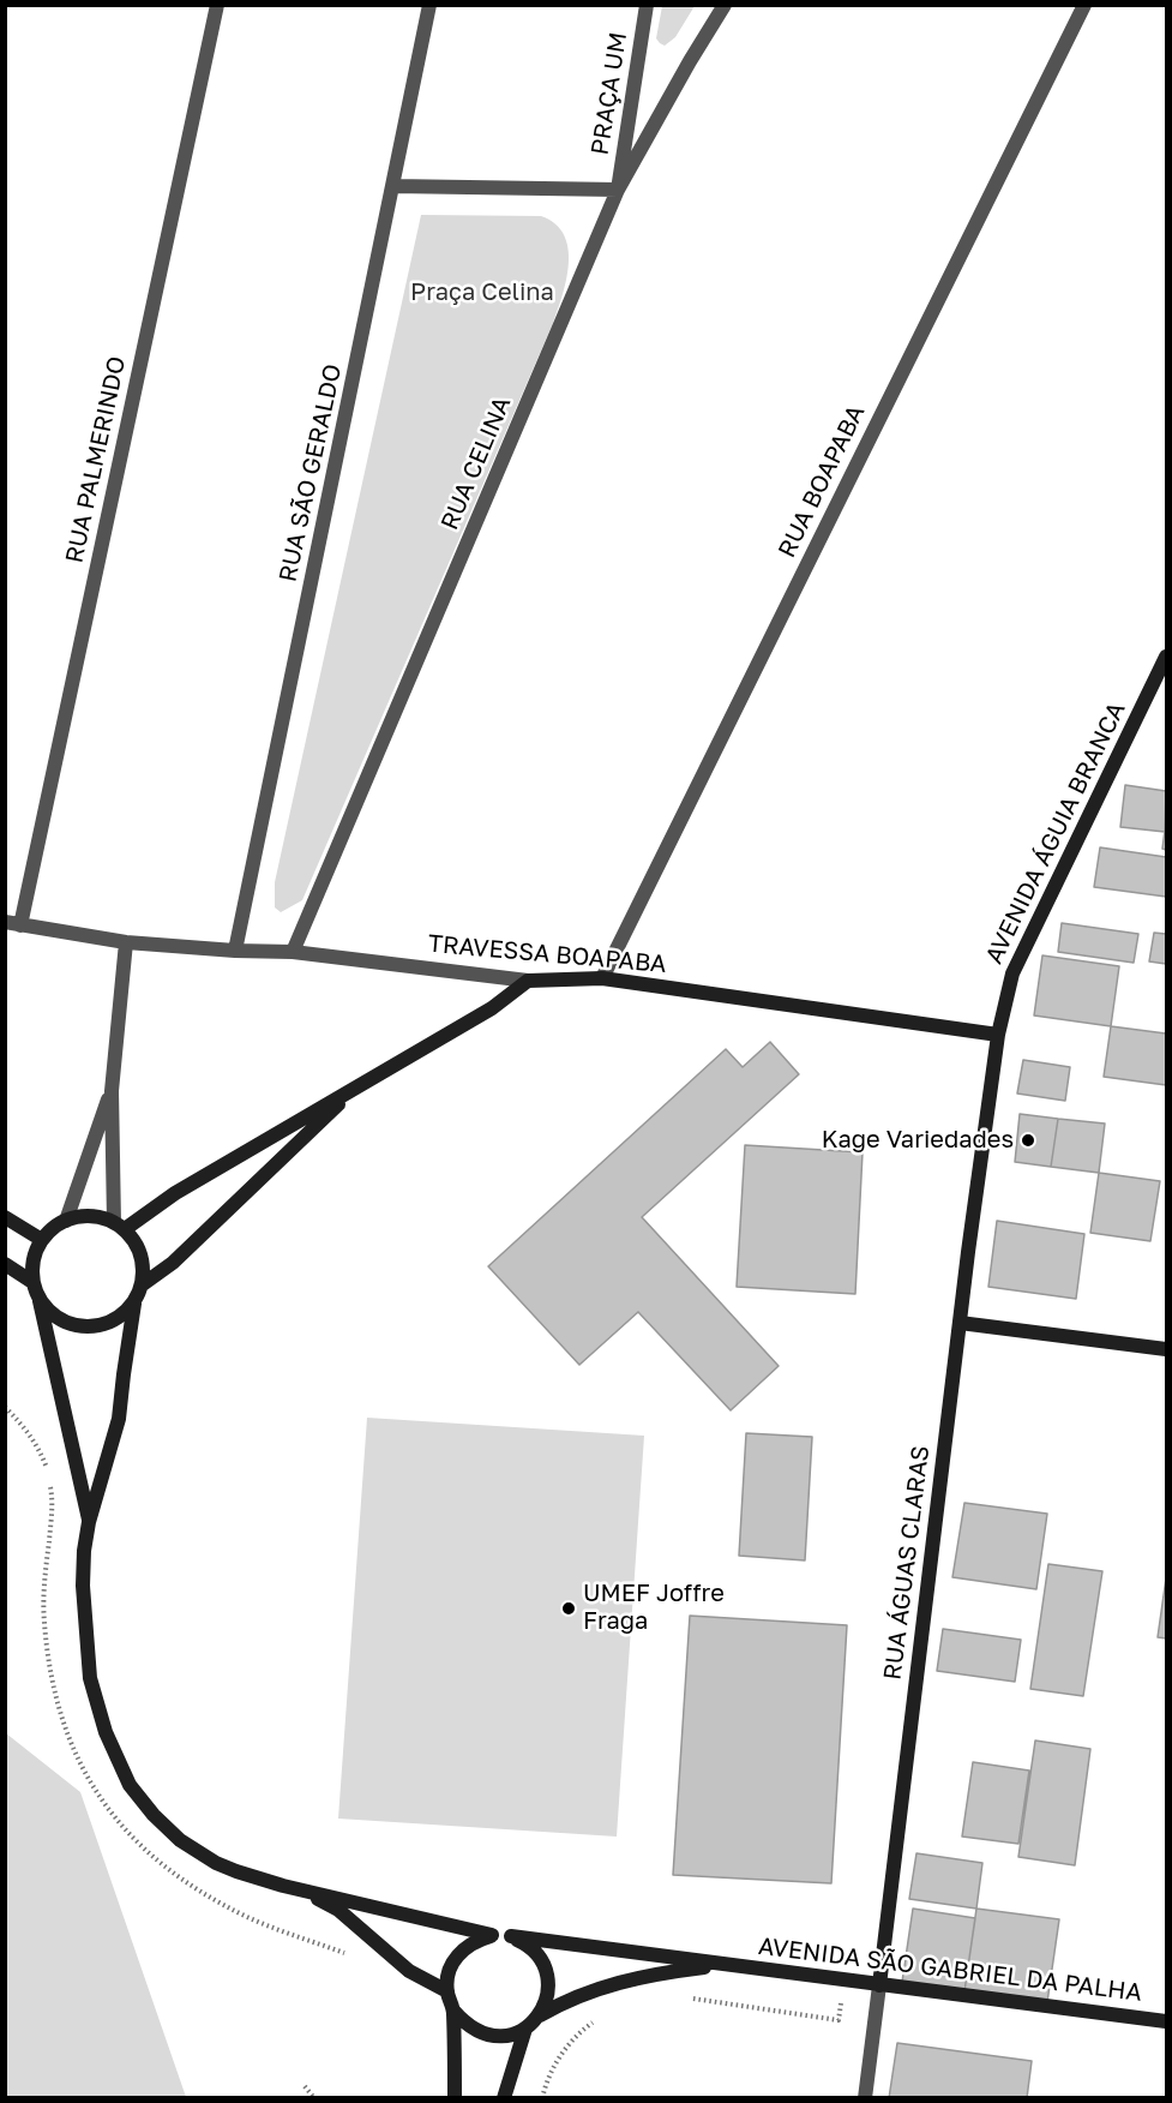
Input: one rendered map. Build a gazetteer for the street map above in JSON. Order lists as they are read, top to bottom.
{
  "streets": {
    "main road": [
      "AVENIDA ÁGUIA BRANCA",
      "TRAVESSA BOAPABA",
      "RUA ÁGUAS CLARAS",
      "AVENIDA SÃO GABRIEL DA PALHA"
    ],
    "street": [
      "PRAÇA UM",
      "RUA PALMERINDO",
      "RUA CELINA",
      "RUA SÃO GERALDO",
      "RUA BOAPABA"
    ]
  },
  "crossings": [
    ["PRAÇA UM", "RUA CELINA"],
    ["RUA PALMERINDO", "TRAVESSA BOAPABA"],
    ["RUA CELINA", "TRAVESSA BOAPABA"],
    ["RUA SÃO GERALDO", "TRAVESSA BOAPABA"],
    ["RUA BOAPABA", "TRAVESSA BOAPABA"],
    ["AVENIDA ÁGUIA BRANCA", "TRAVESSA BOAPABA"],
    ["AVENIDA ÁGUIA BRANCA", "RUA ÁGUAS CLARAS"],
    ["TRAVESSA BOAPABA", "RUA ÁGUAS CLARAS"],
    ["RUA ÁGUAS CLARAS", "AVENIDA SÃO GABRIEL DA PALHA"]
  ],
  "parks": ["Praça Celina"],
  "places": ["Kage Variedades", "UMEF Joffre Fraga"]
}
